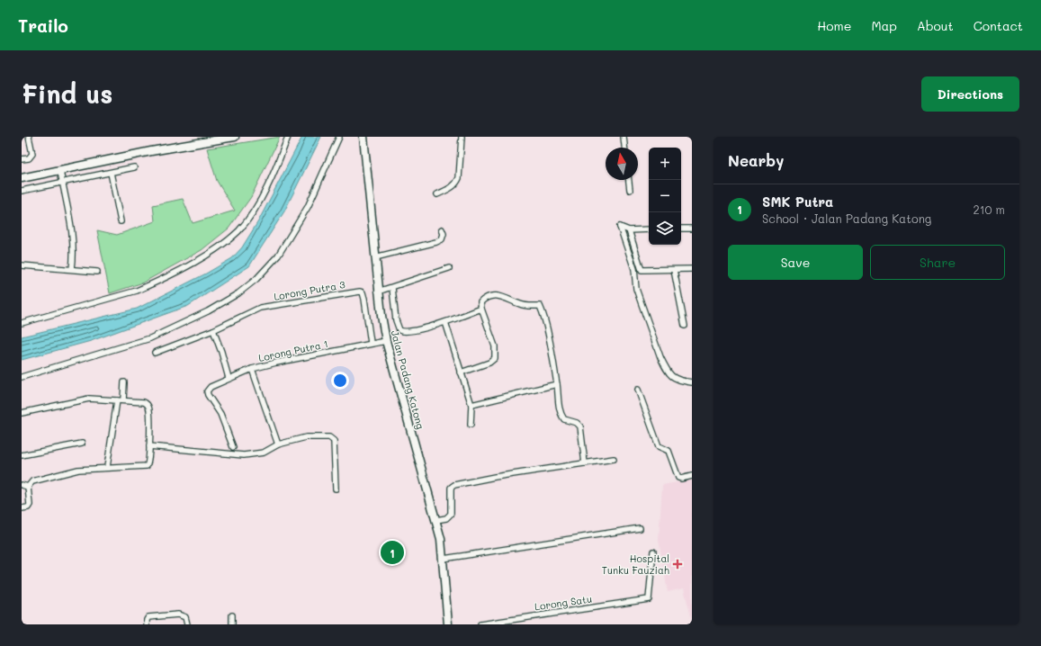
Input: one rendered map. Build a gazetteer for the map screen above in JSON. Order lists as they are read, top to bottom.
{
  "streets": {
    "street": [
      "Lorong Putra 3",
      "Lorong Putra 1",
      "Jalan Padang Katong",
      "Lorong Satu"
    ]
  },
  "crossings": [
    ["Lorong Putra 3", "Lorong Putra 1"],
    ["Lorong Putra 1", "Jalan Padang Katong"]
  ],
  "places": {
    "health": ["Hospital Tunku Fauziah"]
  },
  "north": "top",
  "page": {
    "header": "Trailo",
    "nav": [
      "Home",
      "Map",
      "About",
      "Contact"
    ],
    "buttons": [
      "Directions",
      ["Save", "Share"]
    ],
    "title": "Find us",
    "heading": "Nearby",
    "map_buttons": ["+", "−"],
    "list": [
      {
        "mark": "1",
        "name": "SMK Putra",
        "note": "School · Jalan Padang Katong",
        "value": "210 m"
      }
    ],
    "pins": "1"
  }
}
